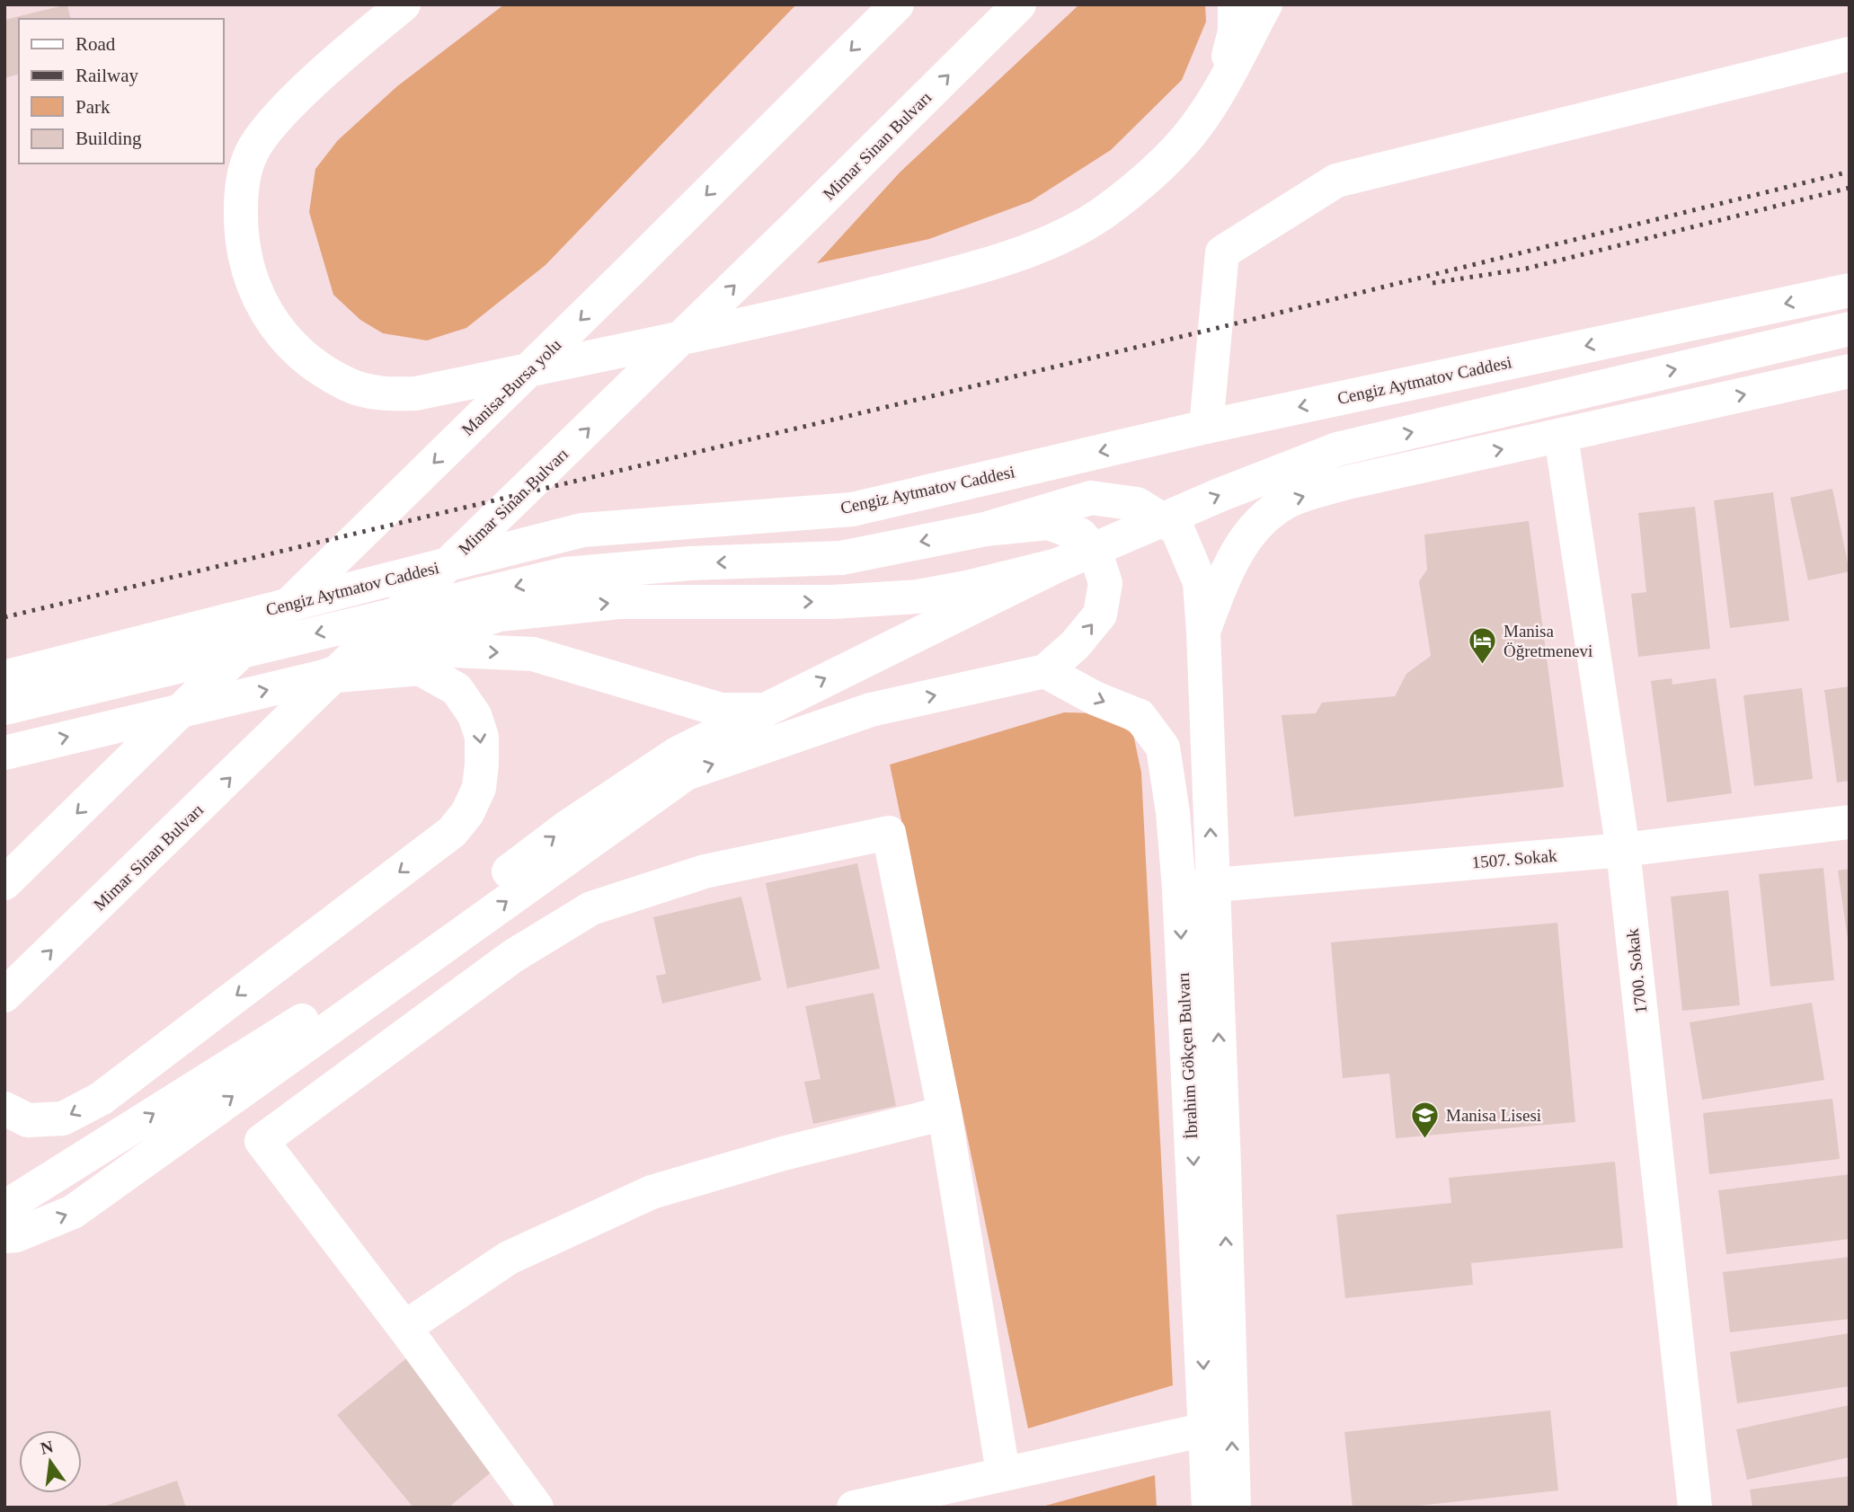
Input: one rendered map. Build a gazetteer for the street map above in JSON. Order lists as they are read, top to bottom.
{
  "streets": {
    "main road": [
      "Mimar Sinan Bulvarı",
      "Cengiz Aytmatov Caddesi",
      "Manisa-Bursa yolu",
      "1507. Sokak",
      "1700. Sokak",
      "İbrahim Gökçen Bulvarı"
    ]
  },
  "crossings": [
    ["1507. Sokak", "1700. Sokak"],
    ["1507. Sokak", "İbrahim Gökçen Bulvarı"]
  ],
  "one_way": ["Manisa-Bursa yolu"],
  "places": {
    "hotel": ["Manisa Öğretmenevi"],
    "school or university": ["Manisa Lisesi"]
  },
  "legend": [
    "Road",
    "Railway",
    "Park",
    "Building"
  ],
  "north": "top"
}
